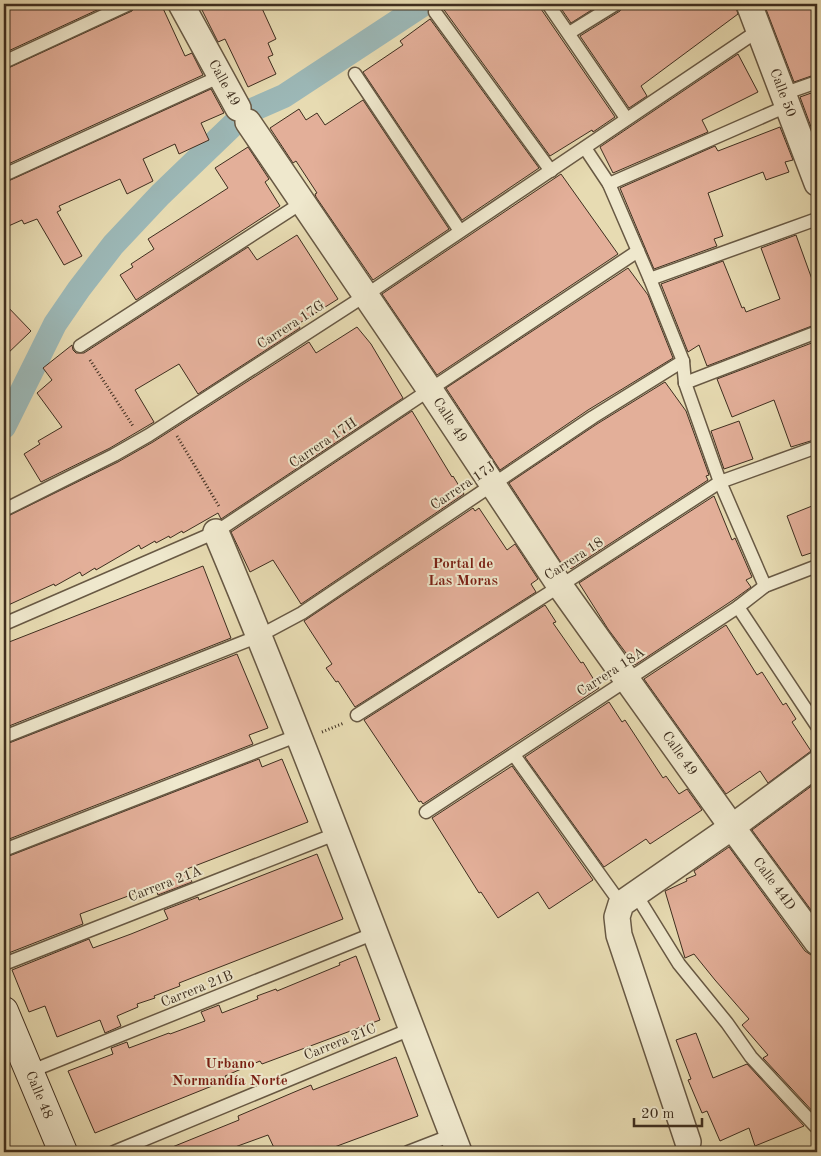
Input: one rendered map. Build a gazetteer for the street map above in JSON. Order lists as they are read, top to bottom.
{
  "streets": {
    "street": [
      "Calle 49",
      "Calle 50",
      "Calle 44D",
      "Calle 48"
    ],
    "lane": [
      "Carrera 17G",
      "Carrera 17H",
      "Carrera 17J",
      "Carrera 18",
      "Carrera 18A",
      "Carrera 21A",
      "Carrera 21B",
      "Carrera 21C"
    ]
  },
  "crossings": [
    ["Calle 49", "Carrera 17G"],
    ["Calle 49", "Carrera 17H"],
    ["Calle 49", "Carrera 17J"],
    ["Calle 49", "Carrera 18"],
    ["Calle 49", "Carrera 18A"],
    ["Calle 49", "Calle 44D"],
    ["Calle 50", "Carrera 17G"],
    ["Carrera 21B", "Calle 48"]
  ],
  "districts": ["Portal de Las Moras", "Urbano Normandía Norte"],
  "scale_bar": "20 m"
}
